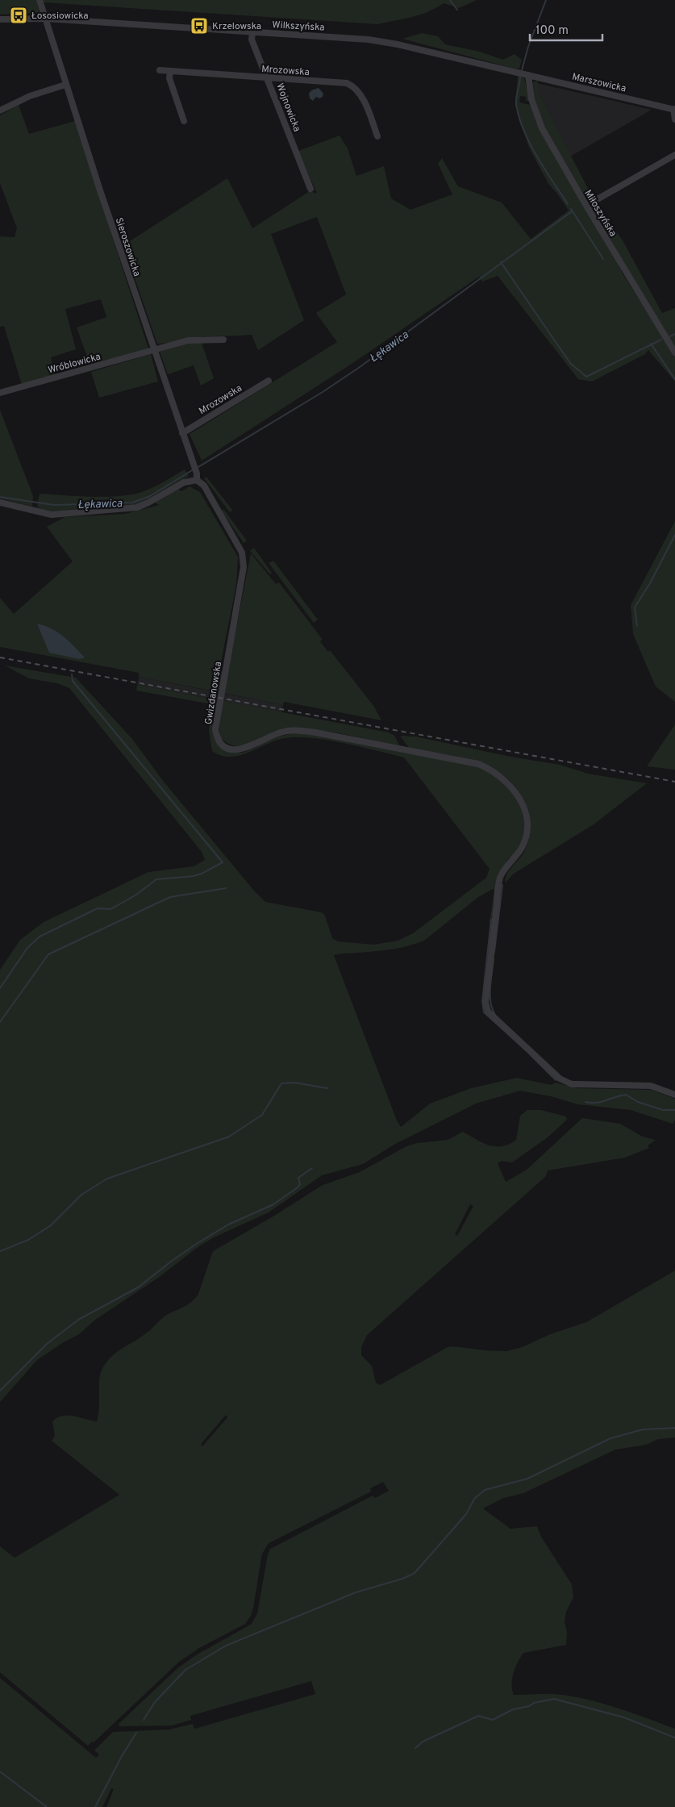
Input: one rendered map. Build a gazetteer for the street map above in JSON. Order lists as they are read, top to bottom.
{
  "streets": {
    "street": [
      "Wilkszyńska",
      "Mrozowska",
      "Marszowicka",
      "Wojnowicka",
      "Miłoszyńska",
      "Sieroszowicka",
      "Wróblowicka",
      "Gwizdanowska"
    ]
  },
  "crossings": [
    ["Wilkszyńska", "Marszowicka"],
    ["Wilkszyńska", "Wojnowicka"],
    ["Wilkszyńska", "Sieroszowicka"],
    ["Mrozowska", "Wojnowicka"],
    ["Mrozowska", "Sieroszowicka"],
    ["Marszowicka", "Miłoszyńska"],
    ["Sieroszowicka", "Wróblowicka"],
    ["Sieroszowicka", "Gwizdanowska"]
  ],
  "water": ["Łękawica"],
  "places": {
    "bus stop": ["Łososiowicka", "Krzelowska"]
  },
  "scale_bar": "100 m"
}
